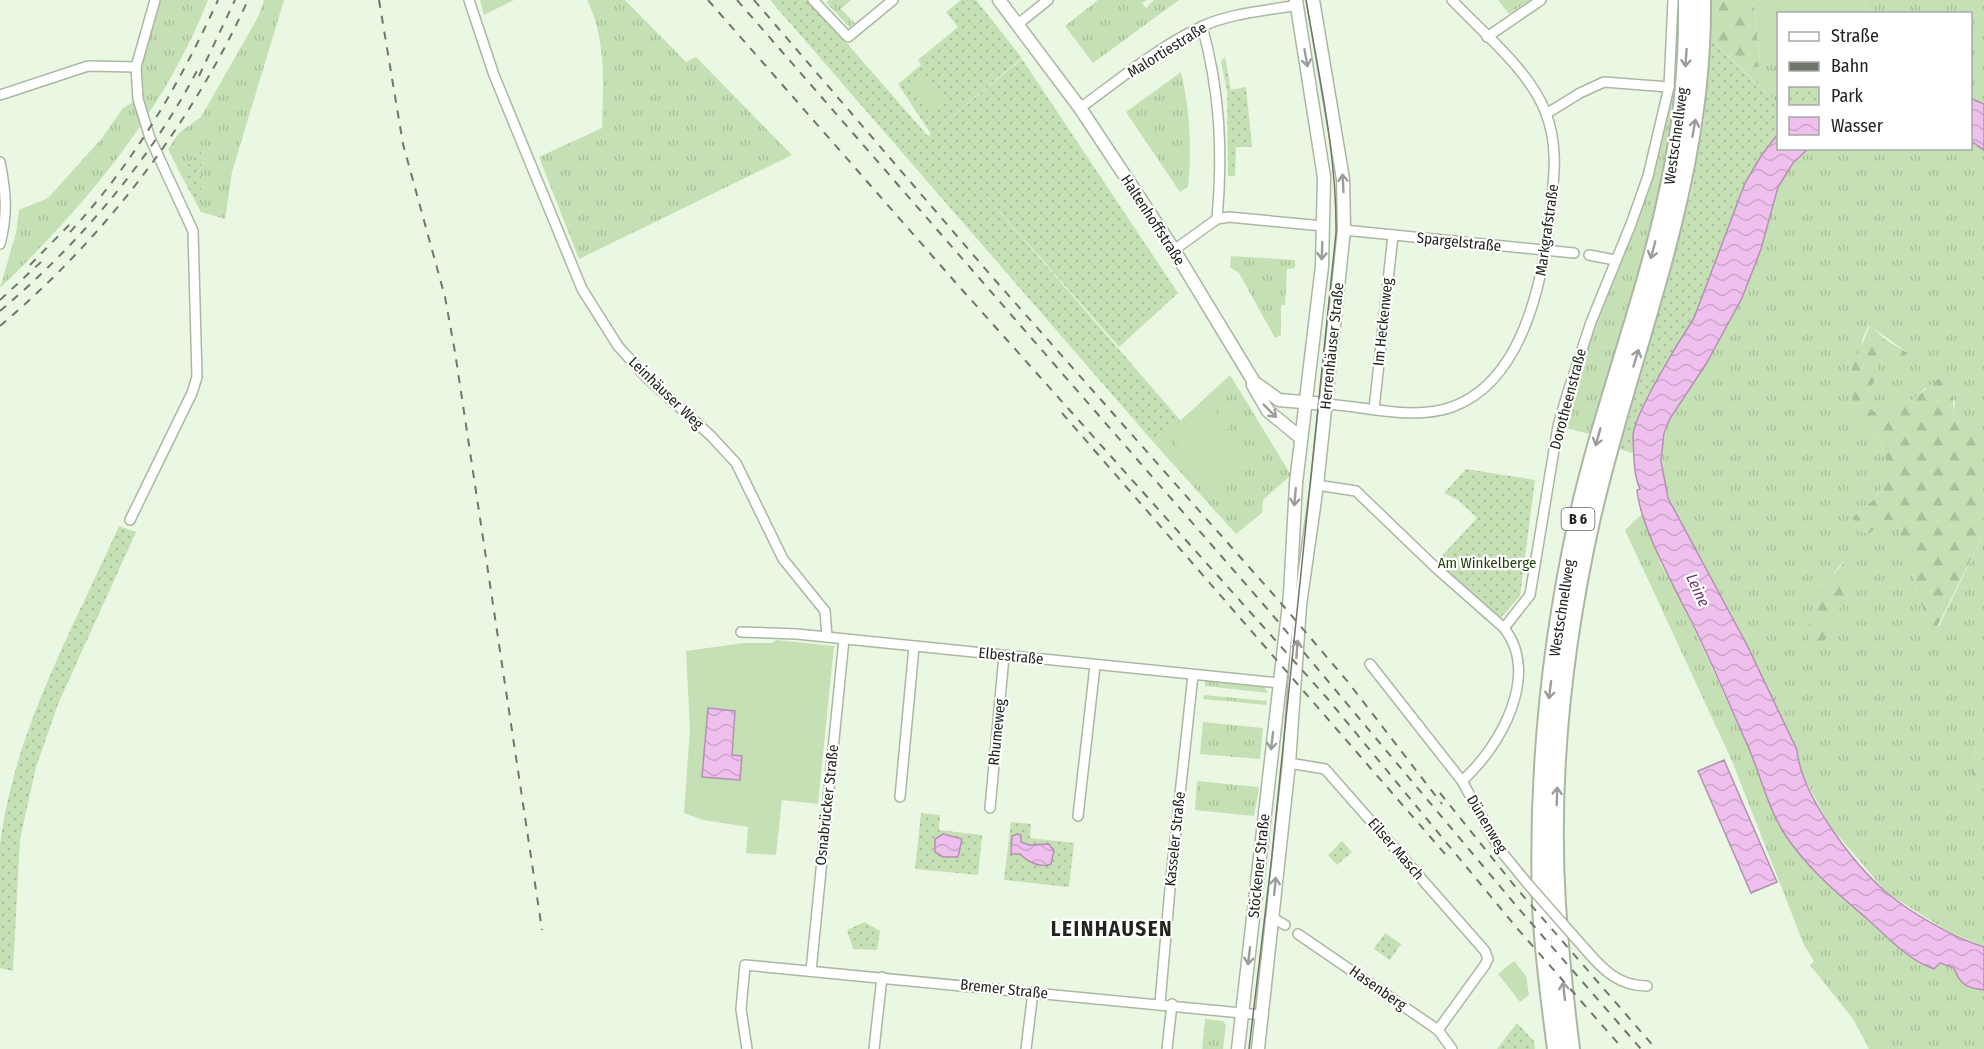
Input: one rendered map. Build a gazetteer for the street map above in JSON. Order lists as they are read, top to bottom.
{
  "streets": {
    "highway": ["Westschnellweg", "B 6"],
    "street": [
      "Malortiestraße",
      "Haltenhoffstraße",
      "Markgrafstraße",
      "Spargelstraße",
      "Im Heckenweg",
      "Herrenhäuser Straße",
      "Leinhäuser Weg",
      "Dorotheenstraße",
      "Elbestraße",
      "Rhumeweg",
      "Osnabrücker Straße",
      "Dünenweg",
      "Kasseler Straße",
      "Eilser Masch",
      "Stöckener Straße",
      "Hasenberg",
      "Bremer Straße"
    ]
  },
  "crossings": [
    ["Malortiestraße", "Haltenhoffstraße"],
    ["Malortiestraße", "Herrenhäuser Straße"],
    ["Haltenhoffstraße", "Markgrafstraße"],
    ["Haltenhoffstraße", "Herrenhäuser Straße"],
    ["Markgrafstraße", "Spargelstraße"],
    ["Markgrafstraße", "Im Heckenweg"],
    ["Markgrafstraße", "Herrenhäuser Straße"],
    ["Spargelstraße", "Im Heckenweg"],
    ["Spargelstraße", "Herrenhäuser Straße"],
    ["Herrenhäuser Straße", "Elbestraße"],
    ["Herrenhäuser Straße", "Stöckener Straße"],
    ["Leinhäuser Weg", "Elbestraße"],
    ["Elbestraße", "Rhumeweg"],
    ["Elbestraße", "Osnabrücker Straße"],
    ["Elbestraße", "Kasseler Straße"],
    ["Elbestraße", "Stöckener Straße"],
    ["Osnabrücker Straße", "Bremer Straße"],
    ["Kasseler Straße", "Bremer Straße"],
    ["Eilser Masch", "Stöckener Straße"],
    ["Eilser Masch", "Hasenberg"],
    ["Stöckener Straße", "Bremer Straße"]
  ],
  "districts": ["LEINHAUSEN"],
  "water": ["Leine"],
  "parks": ["Am Winkelberge"],
  "legend": [
    "Straße",
    "Bahn",
    "Park",
    "Wasser"
  ]
}
